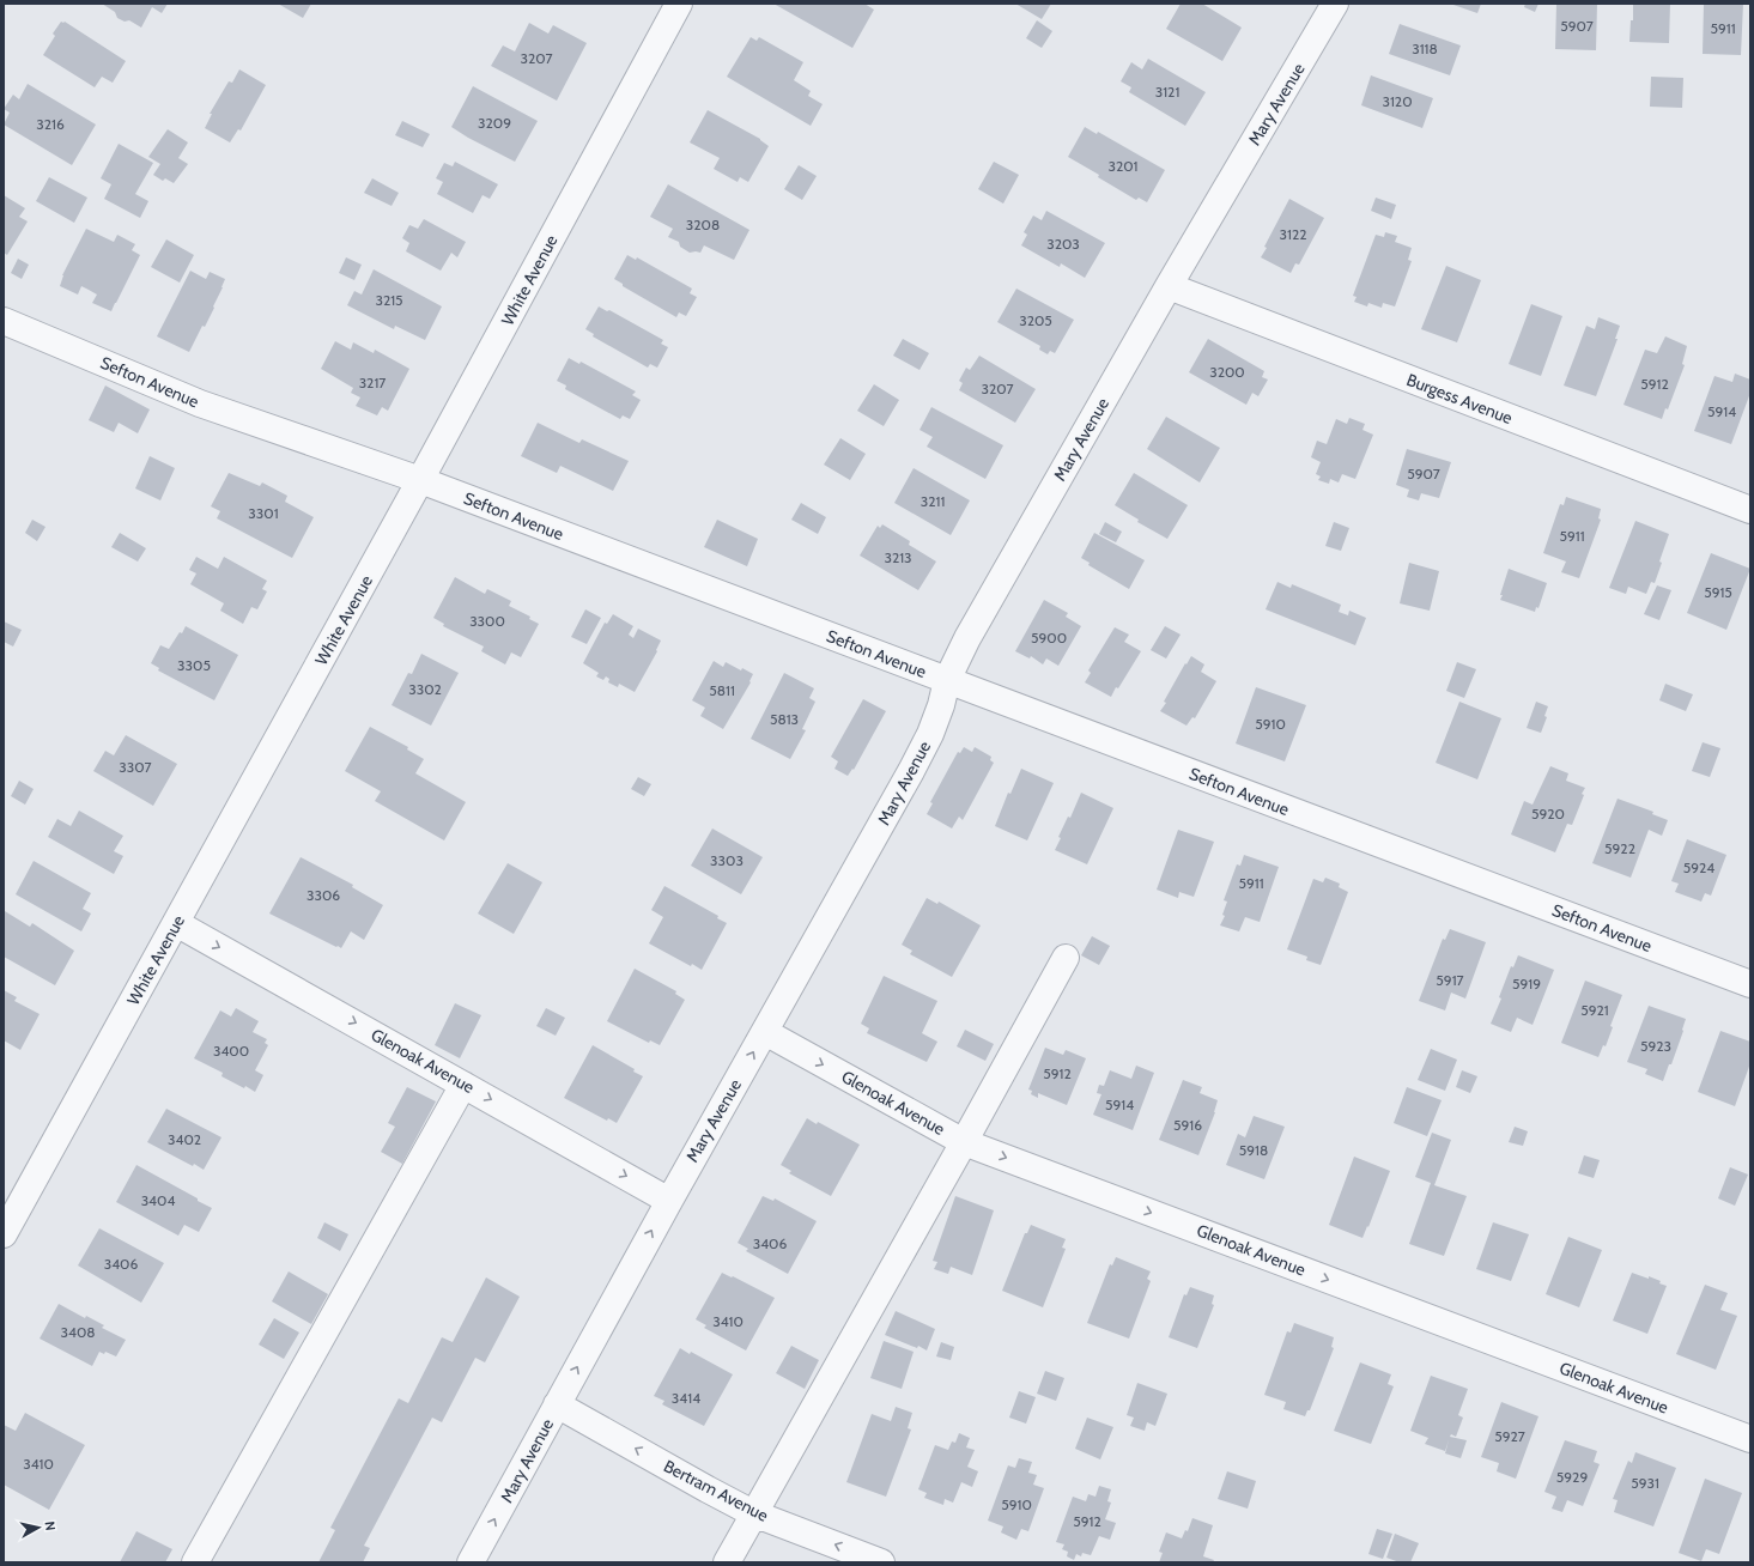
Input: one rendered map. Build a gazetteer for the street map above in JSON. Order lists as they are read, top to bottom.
{
  "streets": {
    "street": [
      "Mary Avenue",
      "White Avenue",
      "Sefton Avenue",
      "Burgess Avenue",
      "Glenoak Avenue",
      "Bertram Avenue"
    ]
  },
  "crossings": [
    ["Mary Avenue", "Sefton Avenue"],
    ["Mary Avenue", "Burgess Avenue"],
    ["Mary Avenue", "Glenoak Avenue"],
    ["Mary Avenue", "Bertram Avenue"],
    ["White Avenue", "Sefton Avenue"],
    ["White Avenue", "Glenoak Avenue"]
  ],
  "one_way": ["Glenoak Avenue", "Bertram Avenue"],
  "house_numbers": [
    "5907",
    "5911",
    "3118",
    "3207",
    "3121",
    "3120",
    "3209",
    "3216",
    "3201",
    "3208",
    "3122",
    "3203",
    "3215",
    "3205",
    "3200",
    "3217",
    "5912",
    "3207",
    "5914",
    "5907",
    "3211",
    "3301",
    "5911",
    "3213",
    "5915",
    "3300",
    "5900",
    "3305",
    "3302",
    "5811",
    "5813",
    "5910",
    "3307",
    "5920",
    "5922",
    "3303",
    "5924",
    "5911",
    "3306",
    "5917",
    "5919",
    "5921",
    "5923",
    "3400",
    "5912",
    "5914",
    "5916",
    "3402",
    "5918",
    "3404",
    "3406",
    "3406",
    "3410",
    "3408",
    "3414",
    "5927",
    "3410",
    "5929",
    "5931",
    "5910",
    "5912"
  ],
  "north": "right"
}
